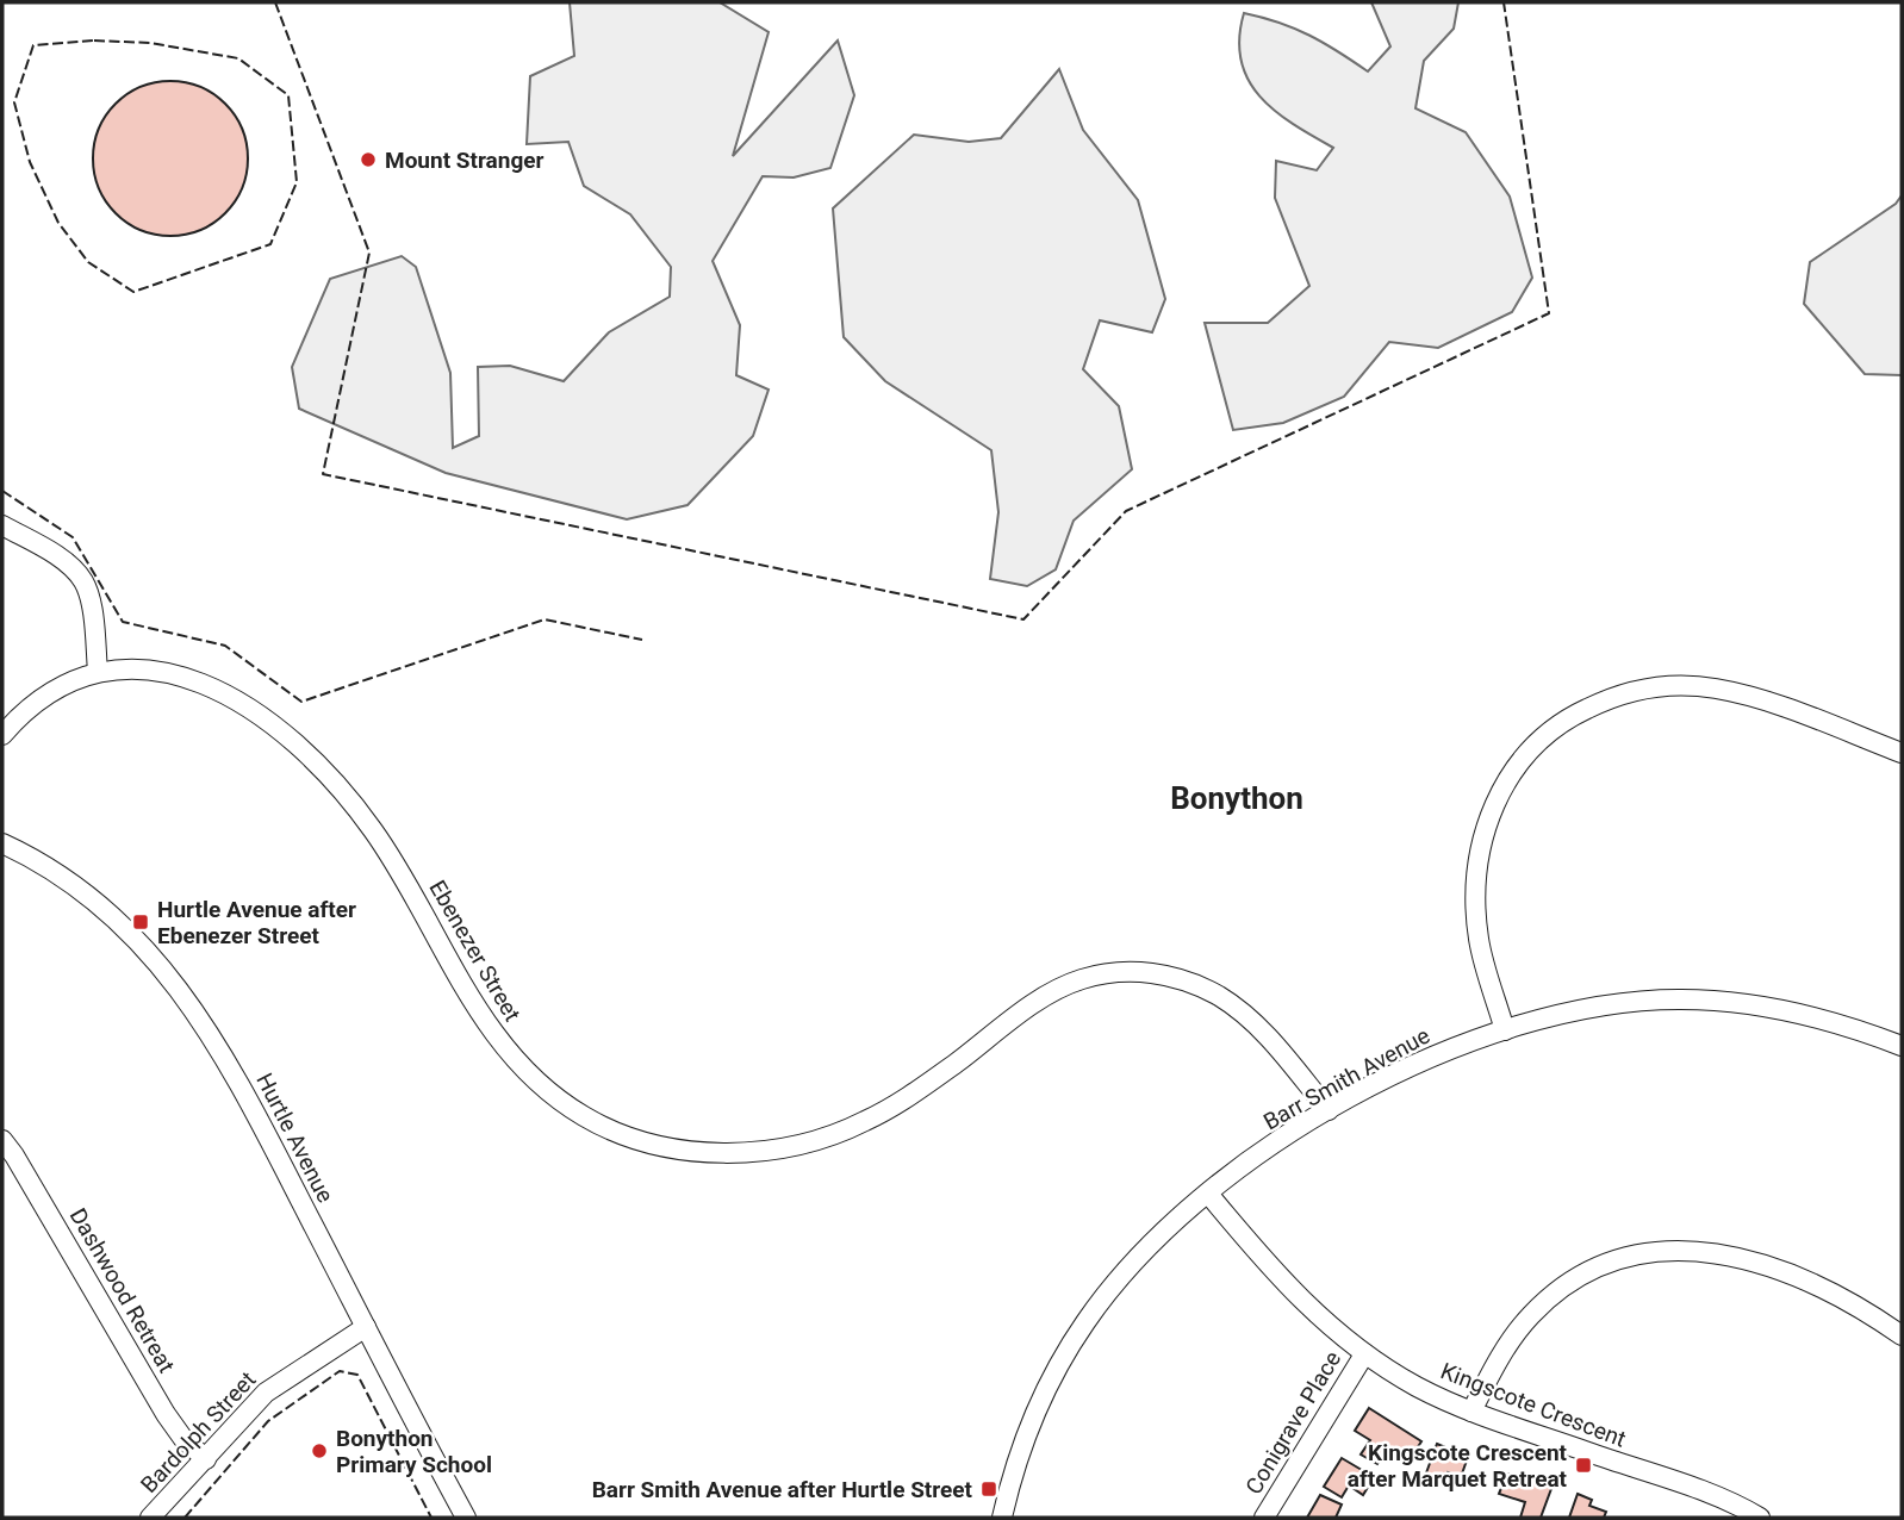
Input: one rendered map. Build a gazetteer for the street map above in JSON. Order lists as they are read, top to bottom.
{
  "streets": {
    "street": [
      "Ebenezer Street",
      "Barr Smith Avenue",
      "Hurtle Avenue",
      "Dashwood Retreat",
      "Kingscote Crescent",
      "Conigrave Place",
      "Bardolph Street"
    ]
  },
  "crossings": [
    ["Ebenezer Street", "Barr Smith Avenue"],
    ["Barr Smith Avenue", "Kingscote Crescent"],
    ["Hurtle Avenue", "Bardolph Street"],
    ["Dashwood Retreat", "Bardolph Street"],
    ["Kingscote Crescent", "Conigrave Place"]
  ],
  "districts": ["Bonython"],
  "places": {
    "other": ["Mount Stranger", "Bonython Primary School"],
    "transit": ["Hurtle Avenue after Ebenezer Street", "Kingscote Crescent after Marquet Retreat", "Barr Smith Avenue after Hurtle Street"]
  }
}
